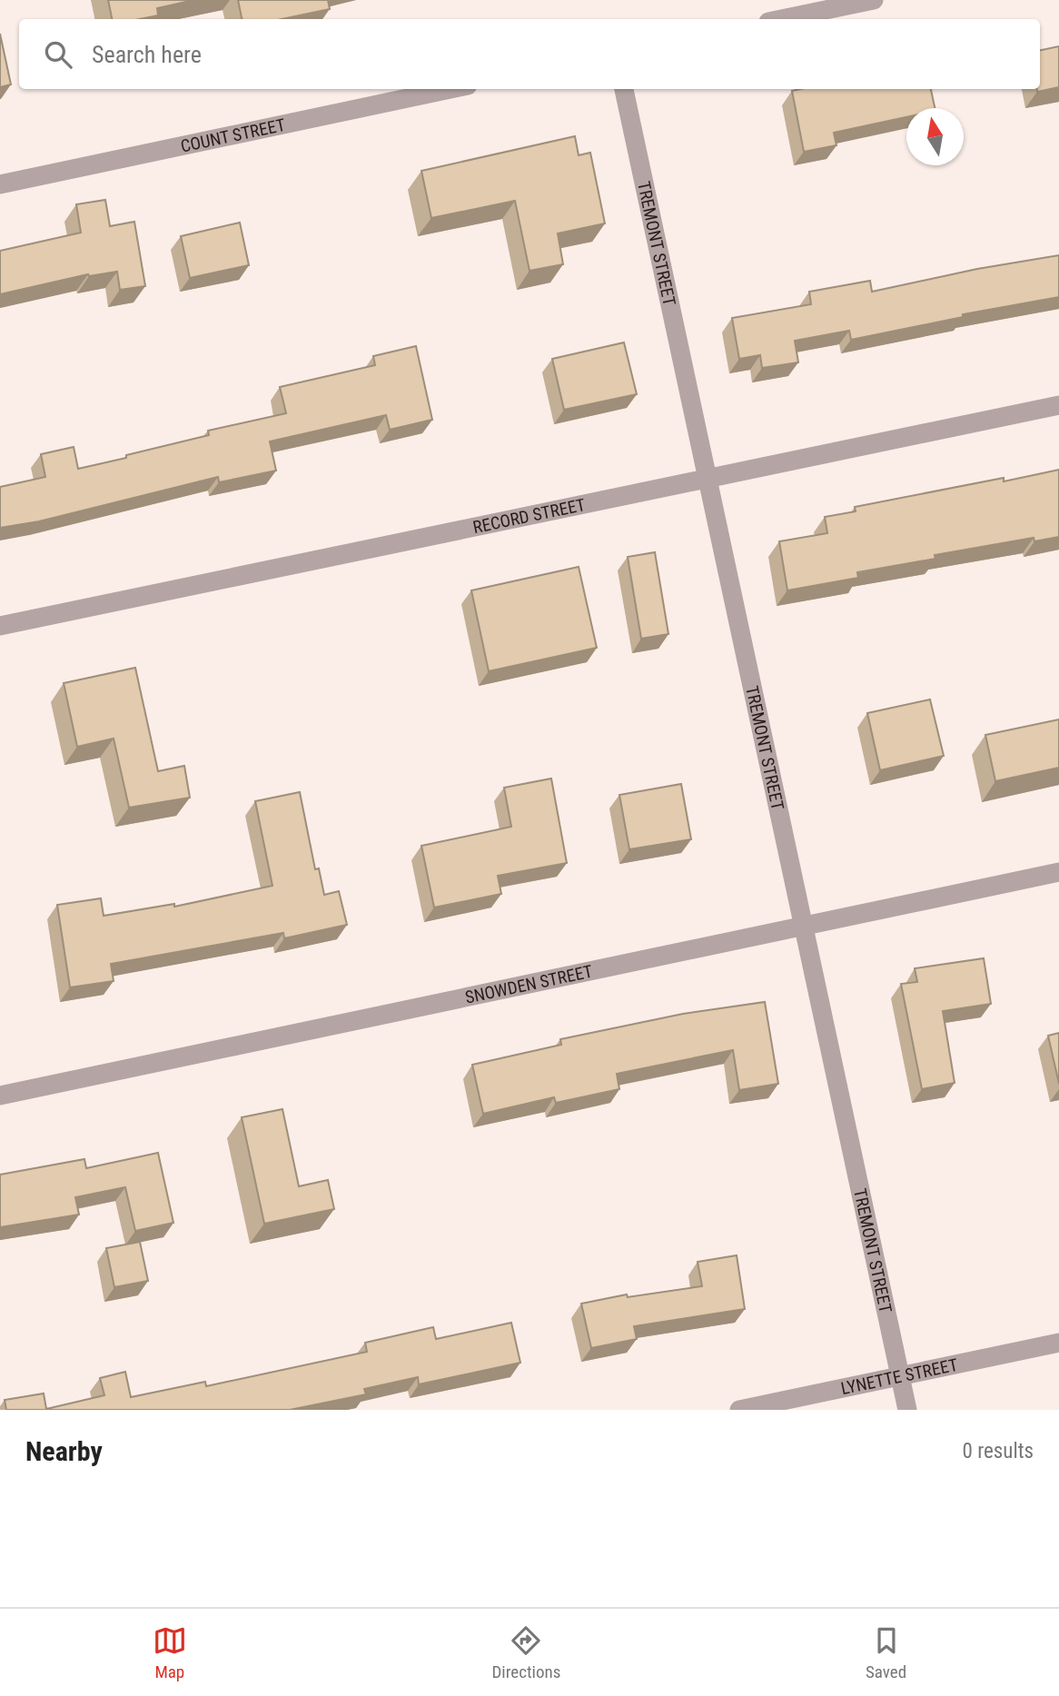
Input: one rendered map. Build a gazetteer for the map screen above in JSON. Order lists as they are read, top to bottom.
{
  "streets": {
    "street": [
      "COUNT STREET",
      "TREMONT STREET",
      "RECORD STREET",
      "SNOWDEN STREET",
      "LYNETTE STREET"
    ]
  },
  "crossings": [
    ["TREMONT STREET", "RECORD STREET"],
    ["TREMONT STREET", "SNOWDEN STREET"],
    ["TREMONT STREET", "LYNETTE STREET"]
  ],
  "north": "top",
  "page": {
    "search": "Search here",
    "heading": ["Nearby", "0 results"],
    "nav": ["Map", "Directions", "Saved"]
  }
}
